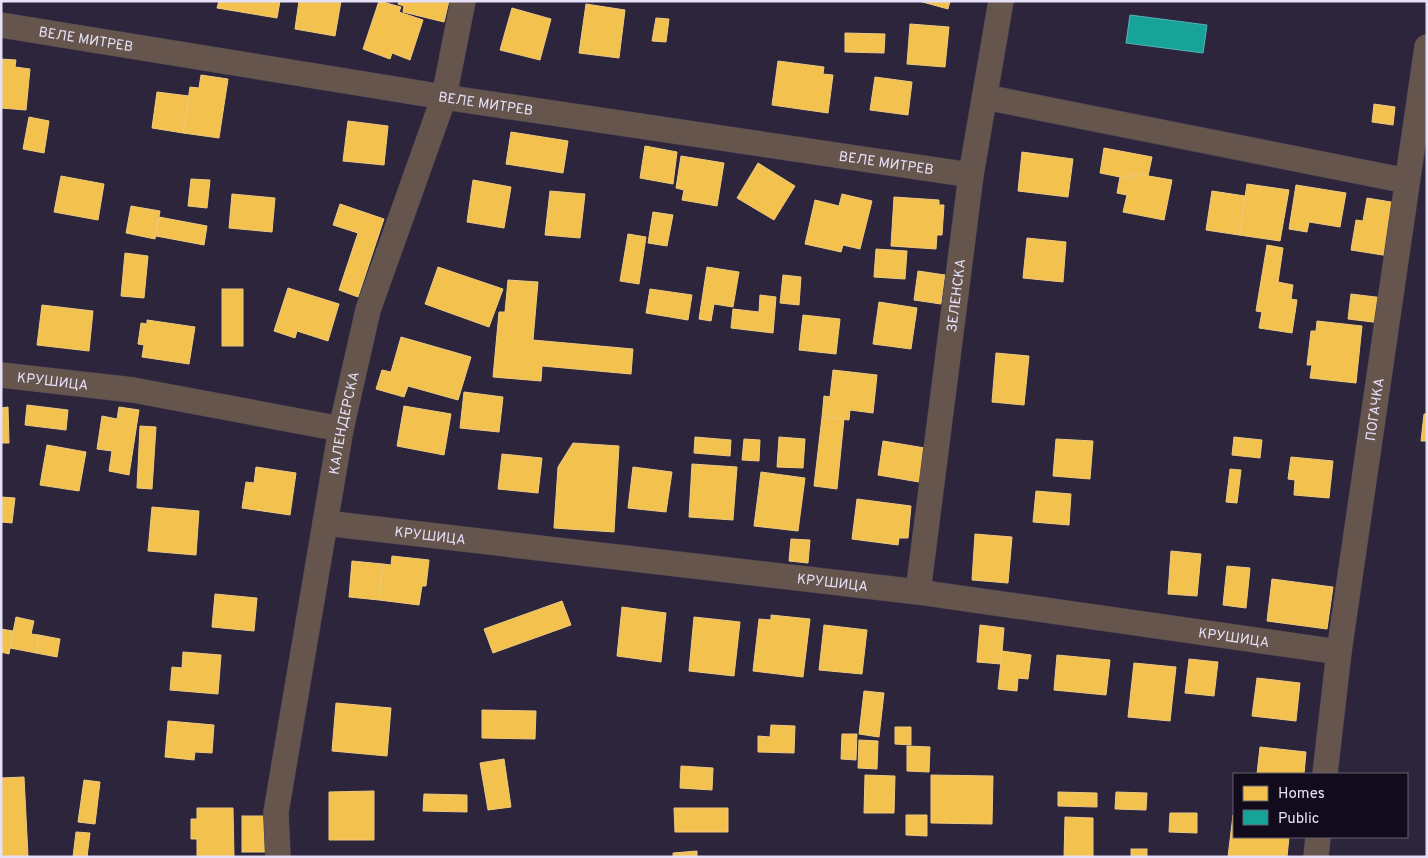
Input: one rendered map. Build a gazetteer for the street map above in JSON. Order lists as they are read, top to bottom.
{
  "streets": {
    "street": [
      "ВЕЛЕ МИТРЕВ",
      "ЗЕЛЕНСКА",
      "КРУШИЦА",
      "ПОГАЧКА",
      "КАЛЕНДЕРСКА"
    ]
  },
  "crossings": [
    ["ВЕЛЕ МИТРЕВ", "ЗЕЛЕНСКА"],
    ["ВЕЛЕ МИТРЕВ", "КАЛЕНДЕРСКА"],
    ["ЗЕЛЕНСКА", "КРУШИЦА"],
    ["КРУШИЦА", "ПОГАЧКА"],
    ["КРУШИЦА", "КАЛЕНДЕРСКА"]
  ],
  "legend": ["Homes", "Public"]
}
